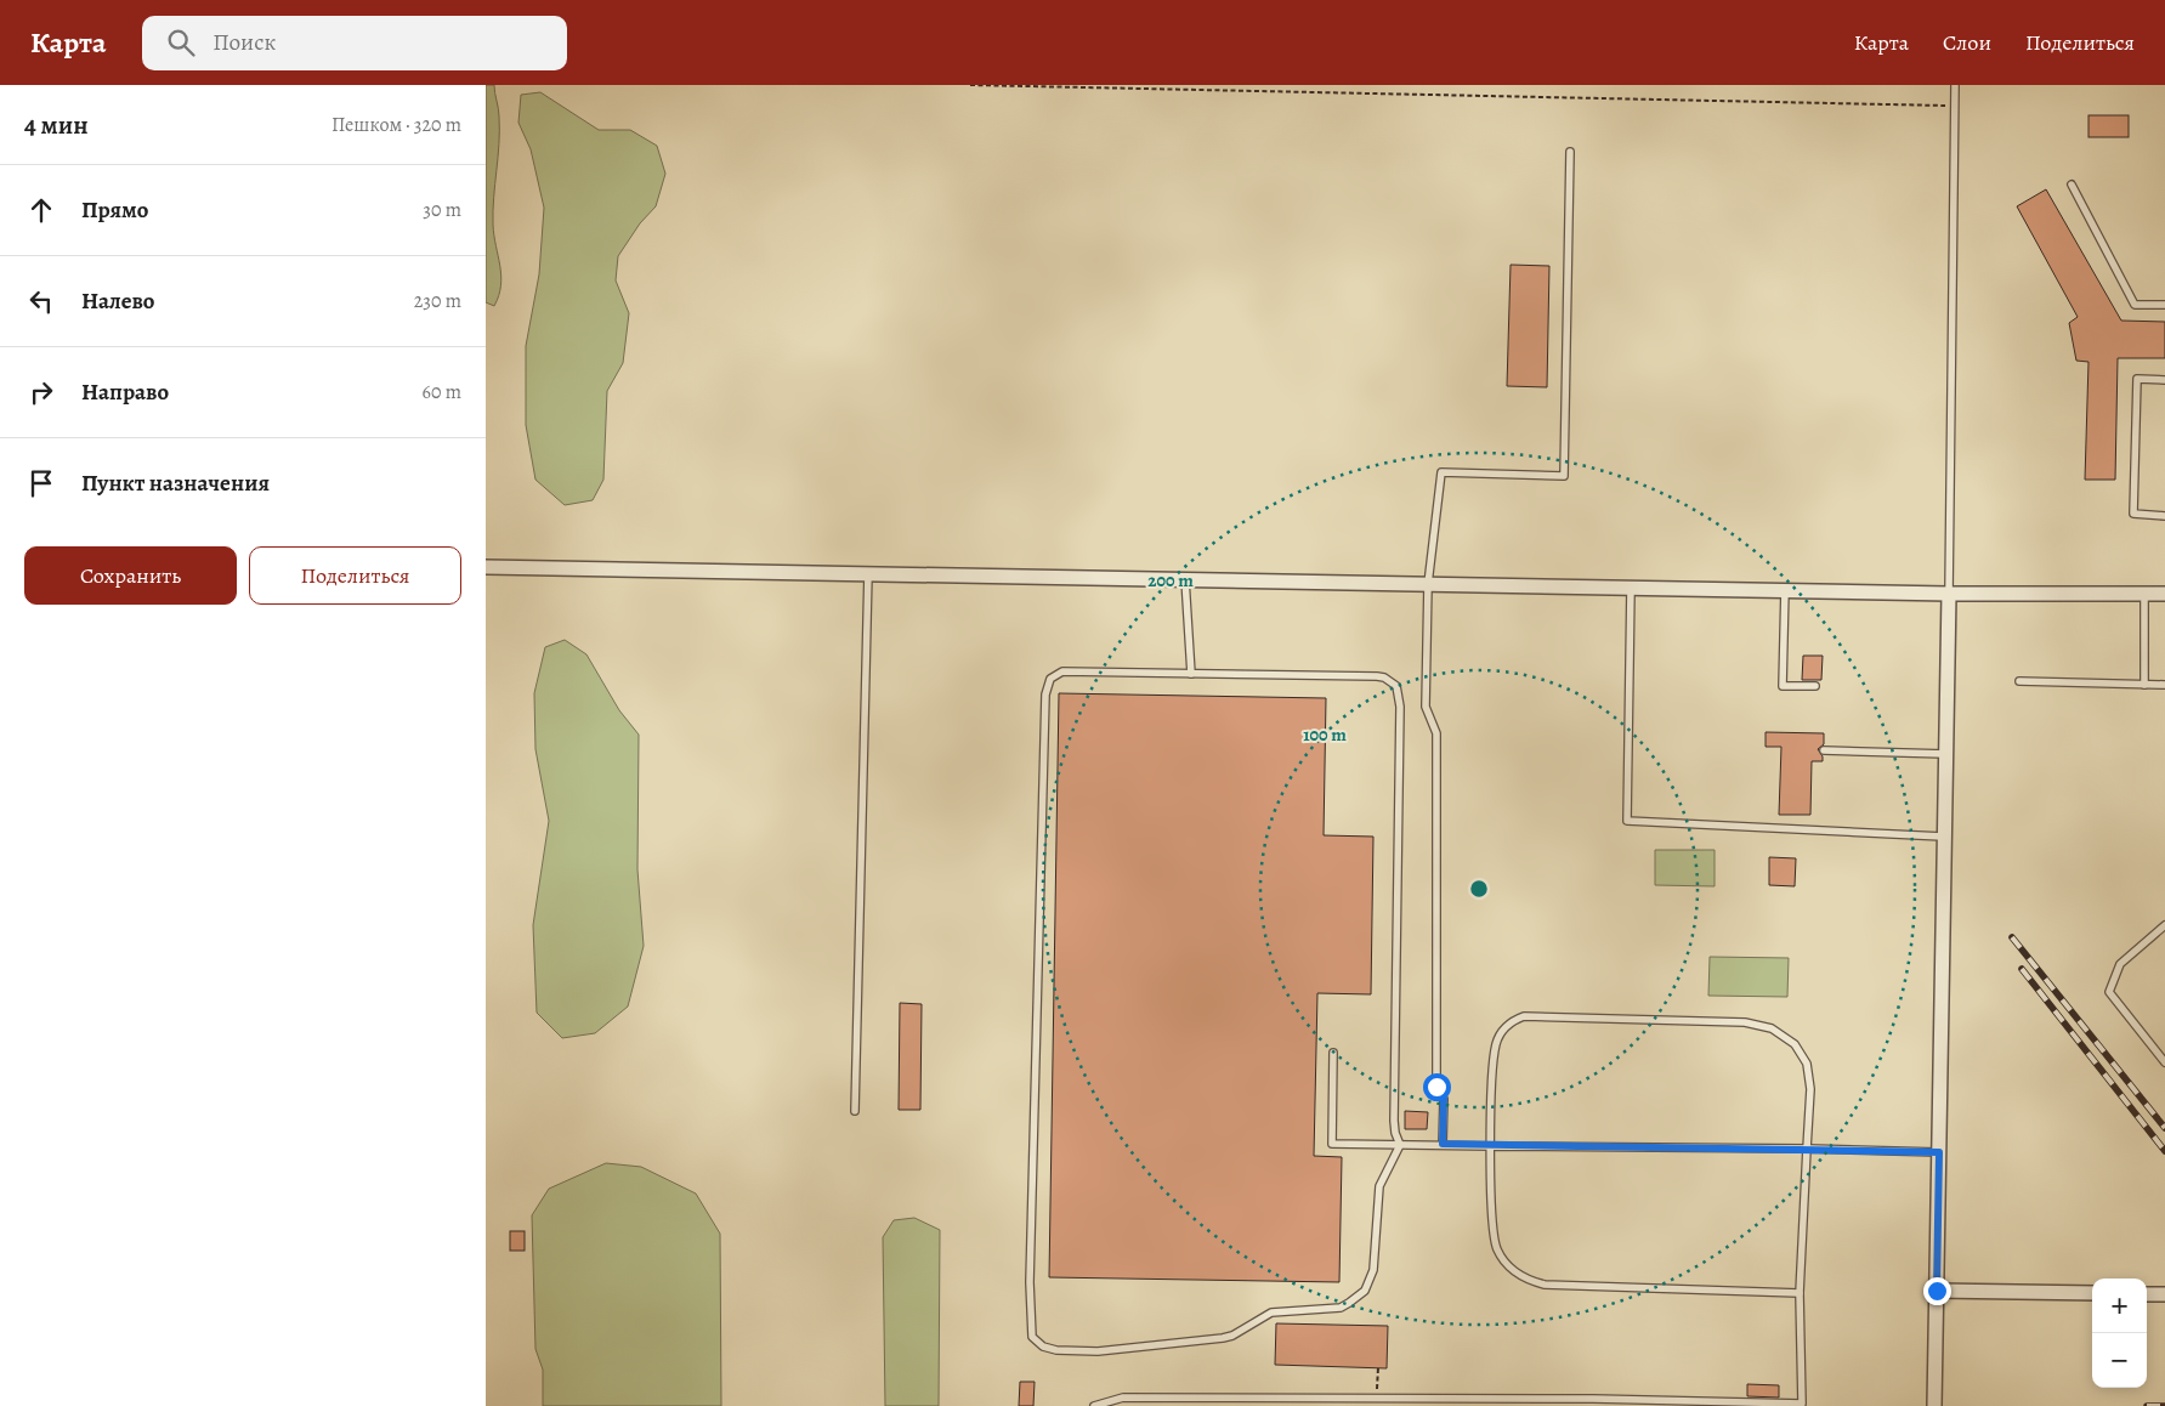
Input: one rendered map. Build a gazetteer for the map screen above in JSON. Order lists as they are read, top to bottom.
{
  "page": {
    "header": "Карта",
    "search": "Поиск",
    "nav": ["Карта", "Слои", "Поделиться"],
    "heading": ["4 мин", "Пешком · 320 m"],
    "list": [
      ["Прямо", "30 m"],
      ["Налево", "230 m"],
      ["Направо", "60 m"],
      "Пункт назначения"
    ],
    "buttons": ["Сохранить", "Поделиться"],
    "map_buttons": ["+", "−"]
  },
  "rings": ["200 m", "100 m"]
}
